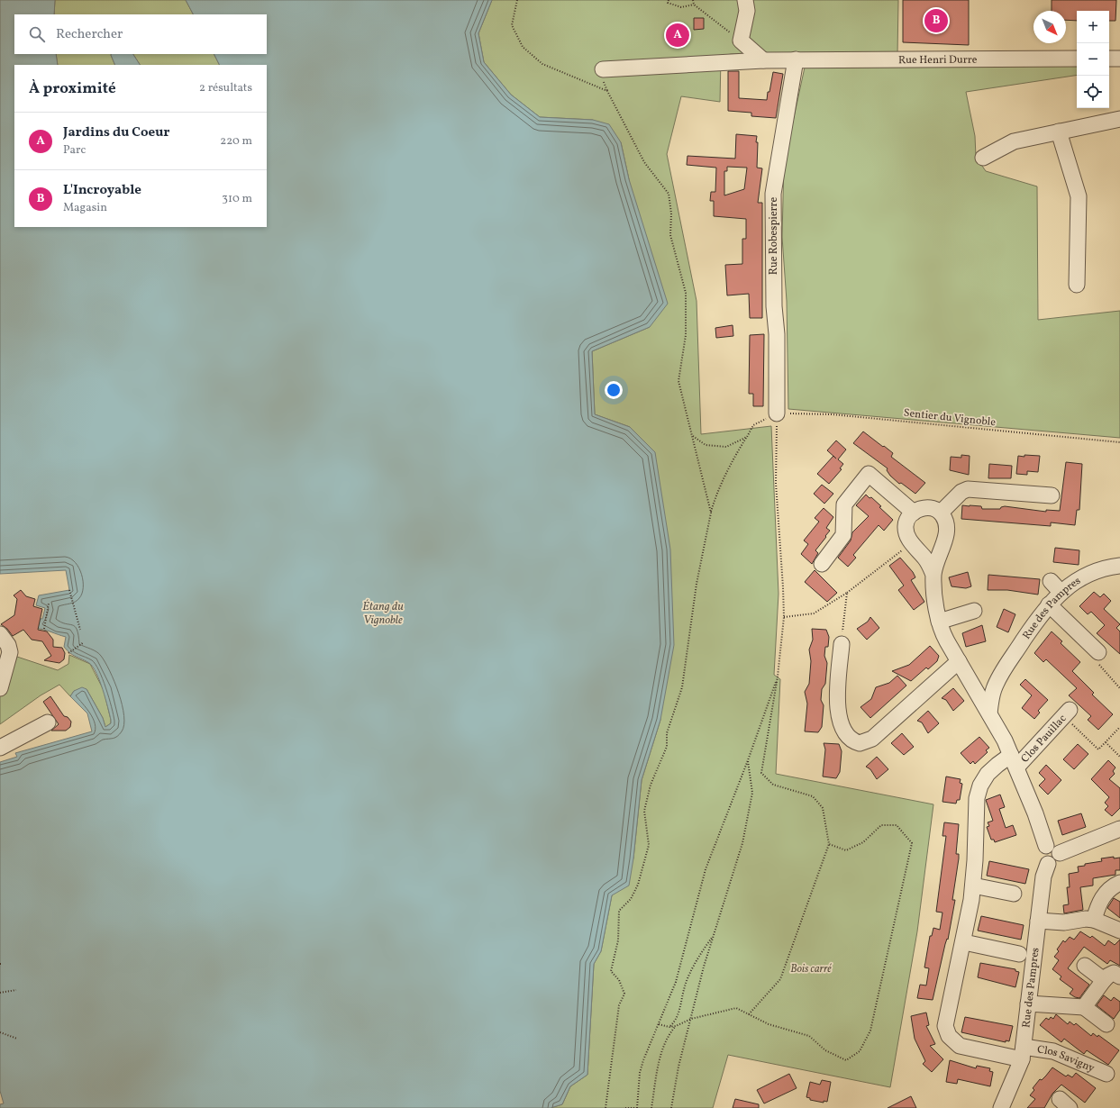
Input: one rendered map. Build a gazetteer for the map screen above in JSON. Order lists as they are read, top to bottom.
{
  "streets": {
    "street": [
      "Rue Henri Durre",
      "Rue Robespierre",
      "Rue des Pampres",
      "Clos Pauillac",
      "Clos Savigny"
    ],
    "path": ["Sentier du Vignoble"]
  },
  "crossings": [
    ["Rue Henri Durre", "Rue Robespierre"],
    ["Rue Robespierre", "Sentier du Vignoble"],
    ["Rue des Pampres", "Clos Savigny"],
    ["Clos Pauillac", "Clos Savigny"]
  ],
  "water": ["Étang du Vignoble"],
  "parks": ["Bois carré"],
  "north": "bottom right",
  "page": {
    "pins": ["B", "A"],
    "map_buttons": ["+", "−"],
    "search": "Rechercher",
    "heading": ["À proximité", "2 résultats"],
    "list": [
      {
        "mark": "A",
        "name": "Jardins du Coeur",
        "note": "Parc",
        "value": "220 m"
      },
      {
        "mark": "B",
        "name": "L'Incroyable",
        "note": "Magasin",
        "value": "310 m"
      }
    ]
  }
}
